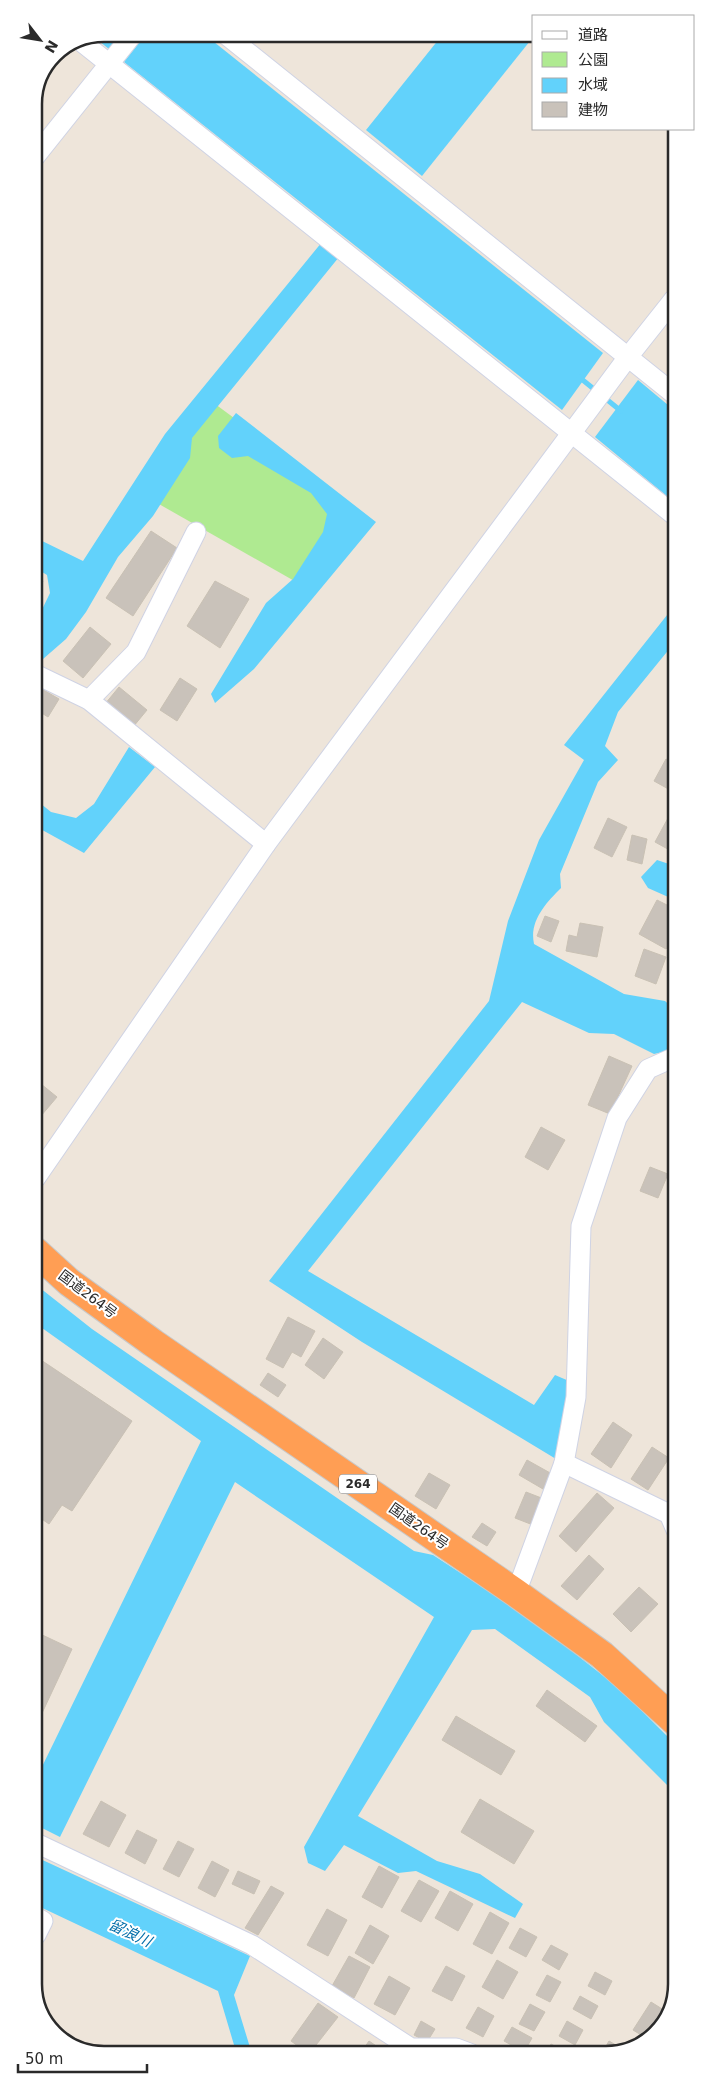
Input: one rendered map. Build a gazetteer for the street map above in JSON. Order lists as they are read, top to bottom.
{
  "streets": {
    "highway": ["国道264号", "264"]
  },
  "water": ["留浪川"],
  "legend": [
    "道路",
    "公園",
    "水域",
    "建物"
  ],
  "scale_bar": "50 m",
  "north": "bottom right"
}
